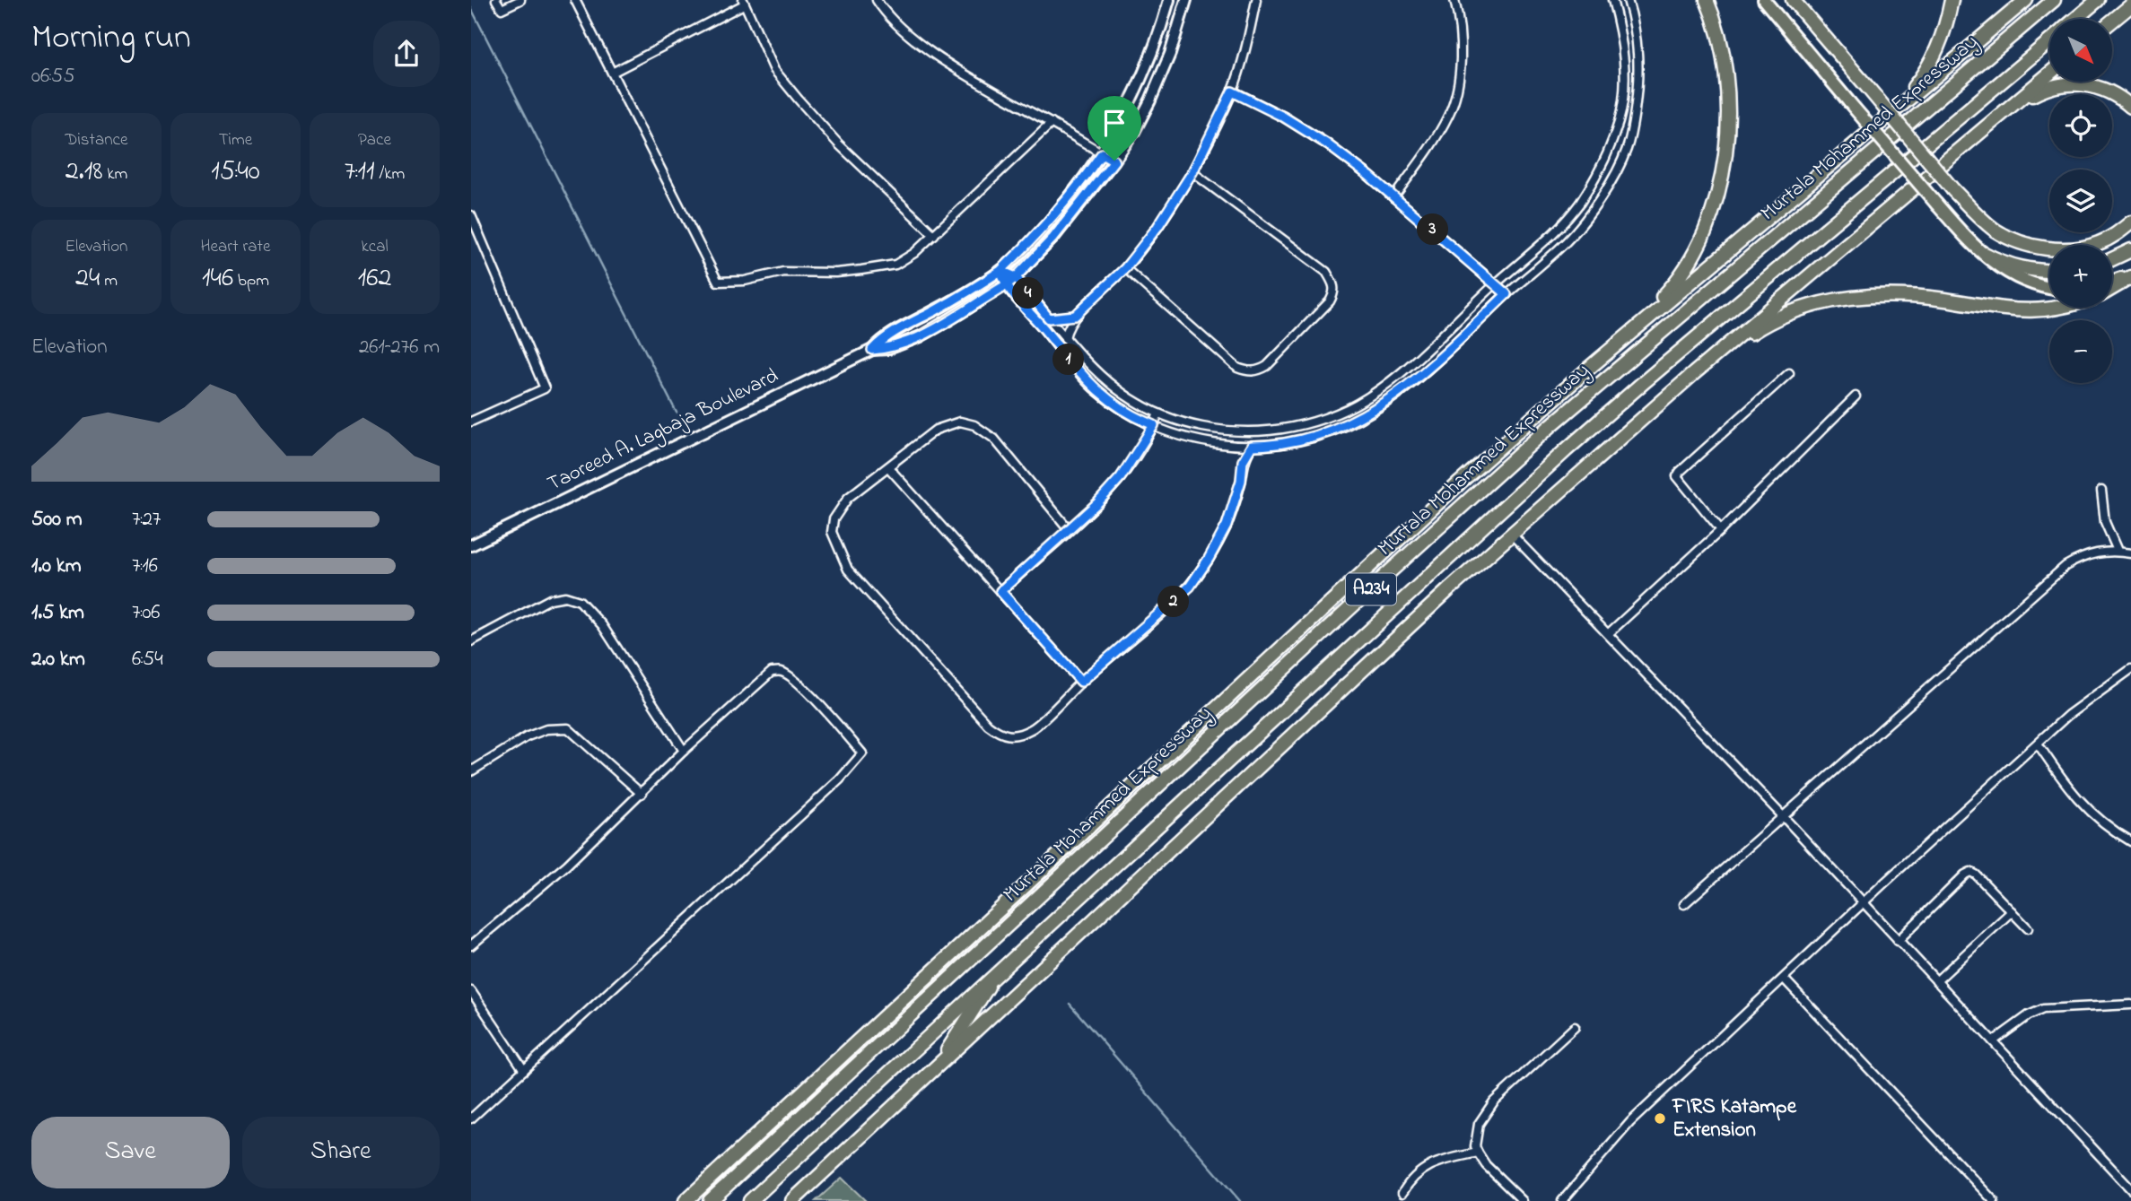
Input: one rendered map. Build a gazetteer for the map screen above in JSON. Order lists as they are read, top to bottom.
{
  "streets": {
    "highway": ["Murtala Mohammed Expressway", "A234"],
    "street": ["Taoreed A. Lagbaja Boulevard"]
  },
  "places": ["FIRS Katampe Extension"],
  "north": "bottom right",
  "page": {
    "heading": ["Morning run", "06:55"],
    "map_buttons": ["+", "−"],
    "stats": [
      ["Distance", "2.18 km"],
      ["Time", "15:40"],
      ["Pace", "7:11 /km"],
      ["Elevation", "24 m"],
      ["Heart rate", "146 bpm"],
      ["kcal", "162"]
    ],
    "pins": [
      "3",
      "4",
      "1",
      "2"
    ],
    "chart": ["Elevation", "261–276 m"],
    "list": [
      {
        "name": "500 m",
        "note": "7:27"
      },
      {
        "name": "1.0 km",
        "note": "7:16"
      },
      {
        "name": "1.5 km",
        "note": "7:06"
      },
      {
        "name": "2.0 km",
        "note": "6:54"
      }
    ],
    "buttons": ["Save", "Share"]
  }
}
